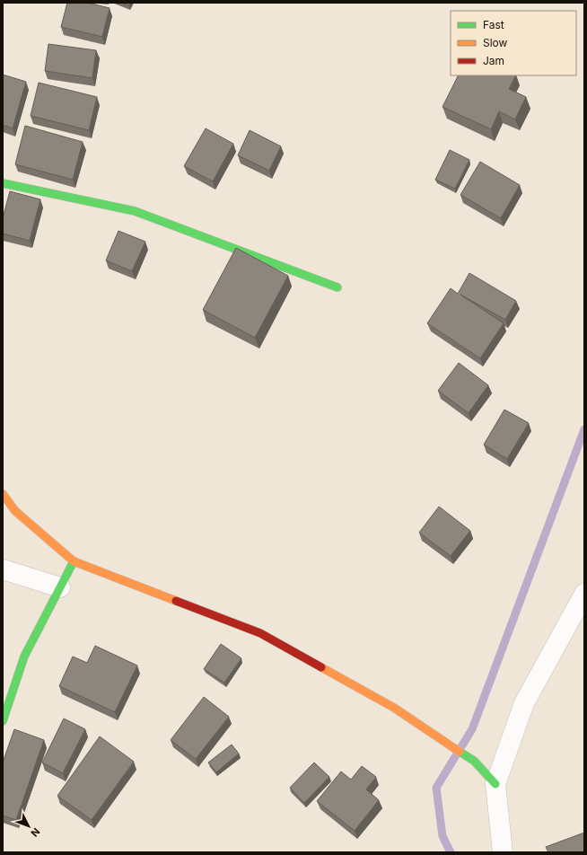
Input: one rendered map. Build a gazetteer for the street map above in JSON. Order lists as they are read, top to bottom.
{
  "legend": ["Fast", "Slow", "Jam"],
  "north": "bottom right"
}
